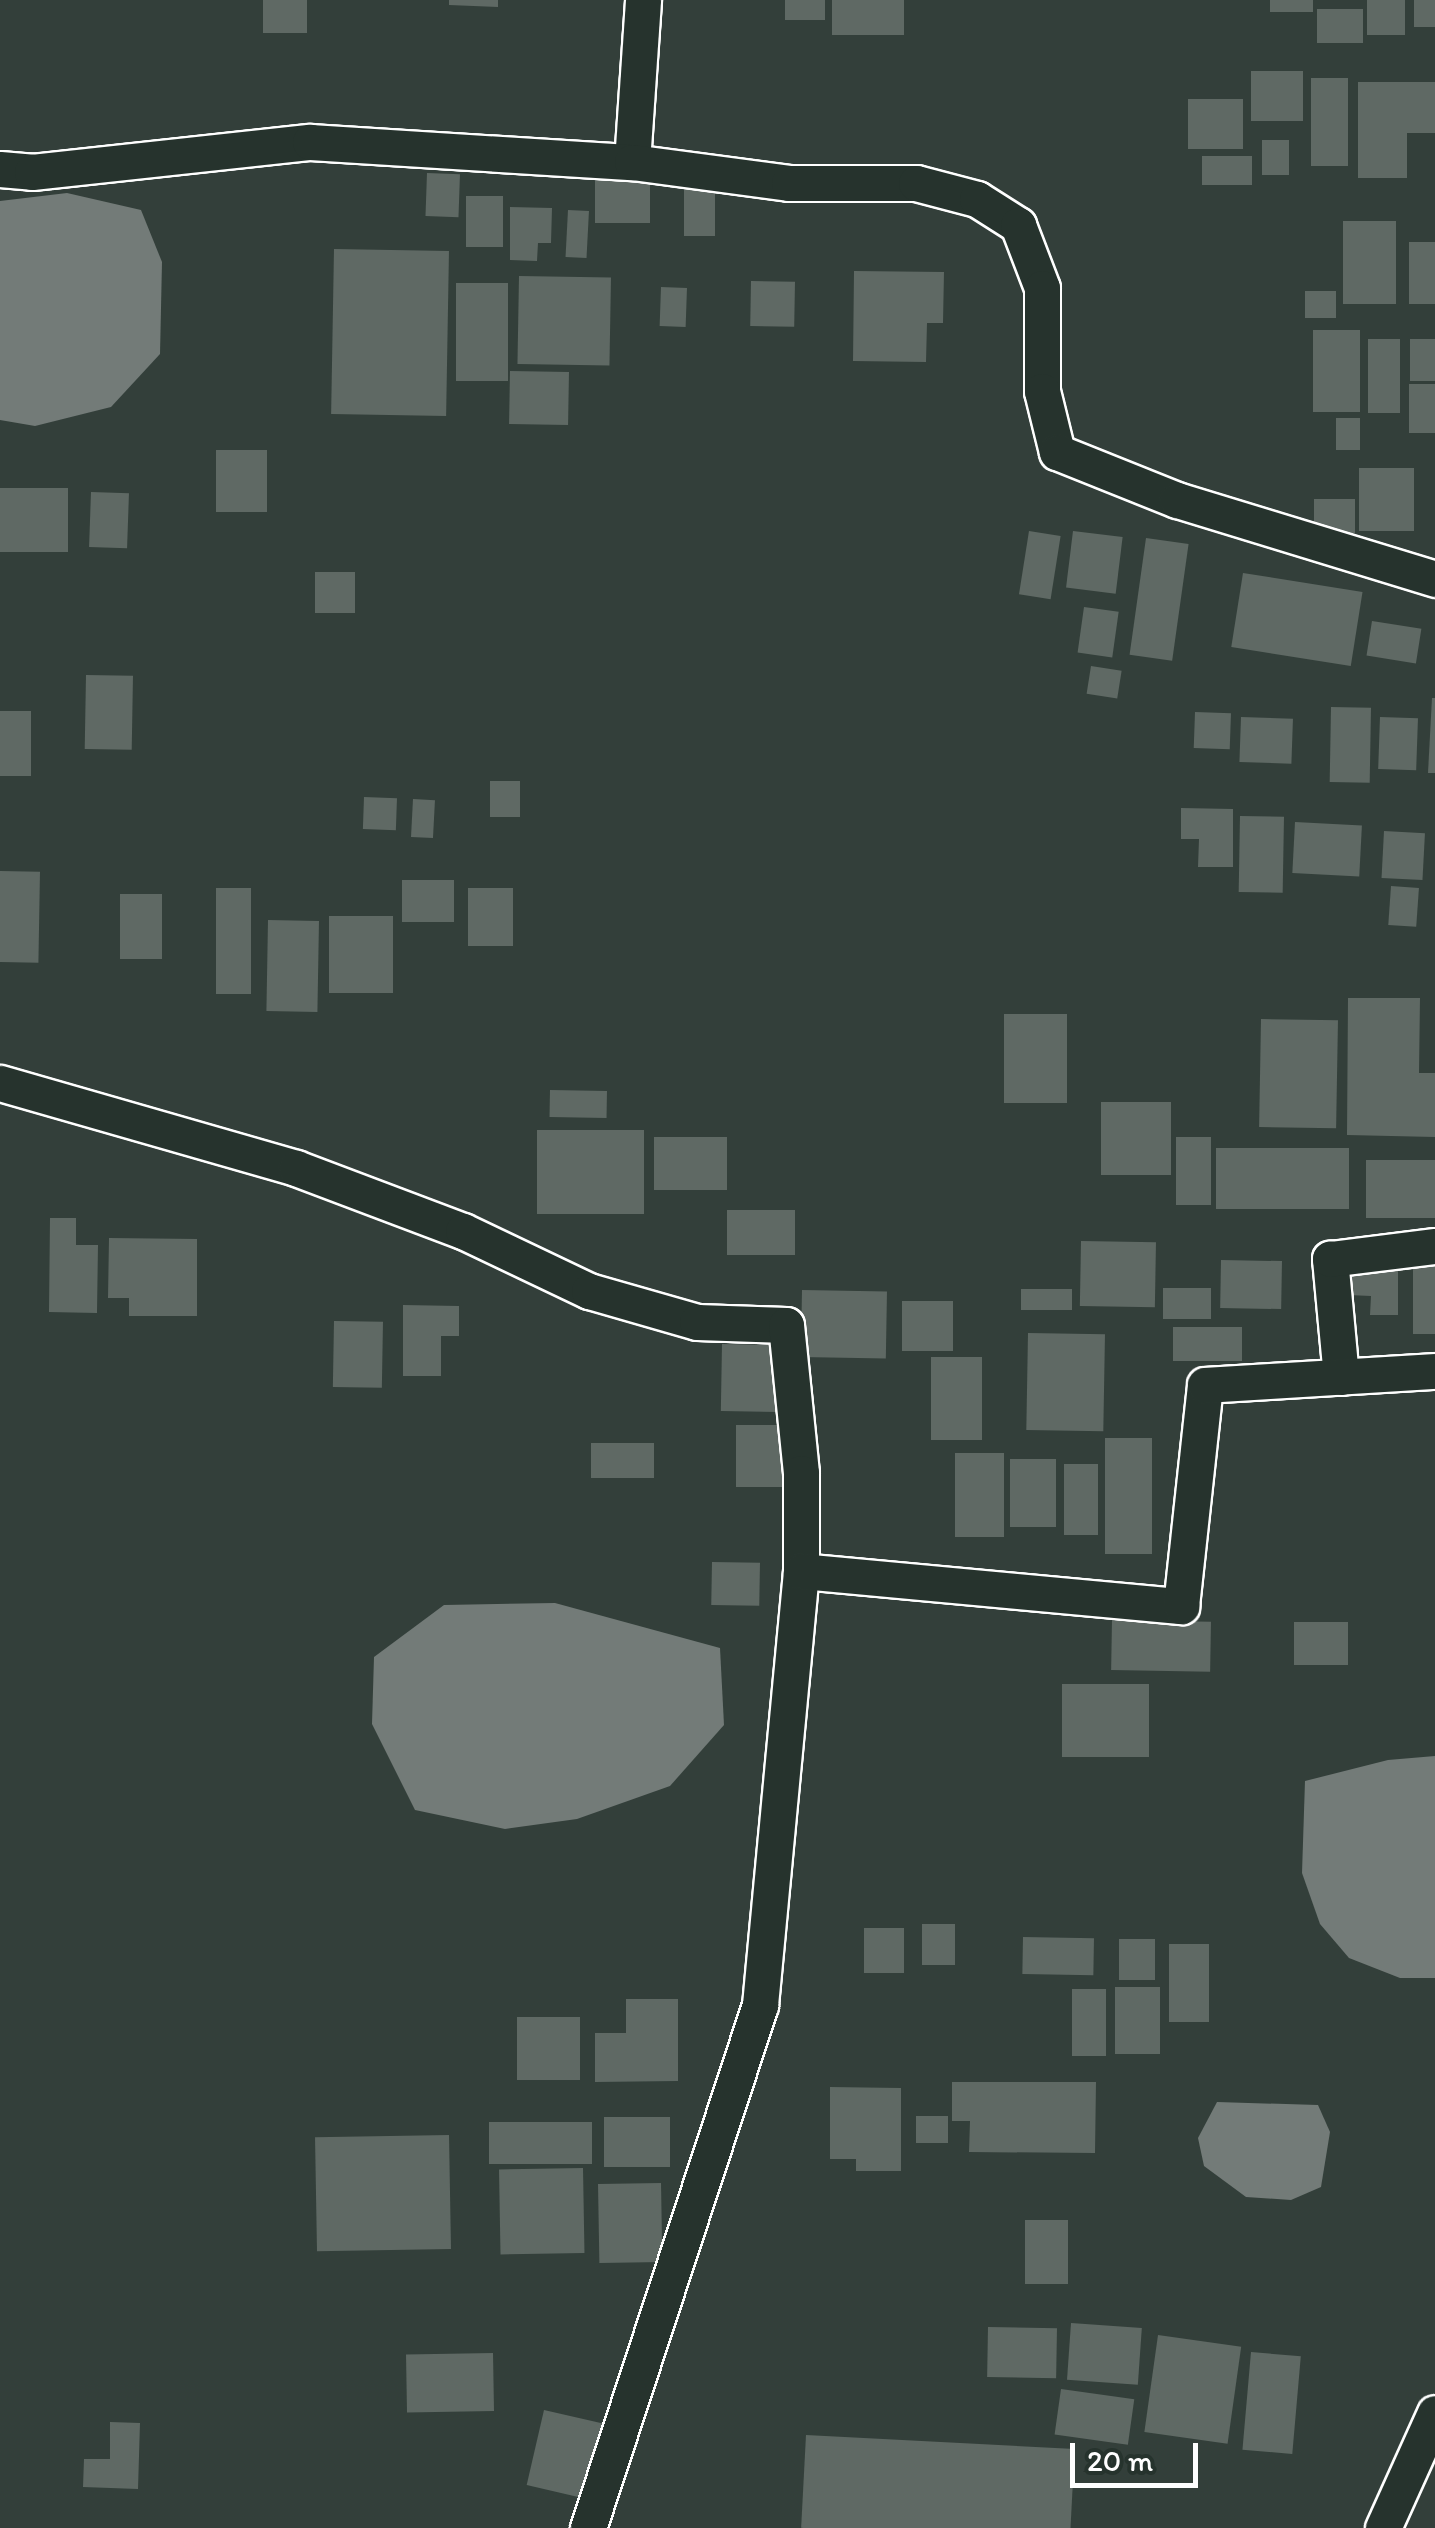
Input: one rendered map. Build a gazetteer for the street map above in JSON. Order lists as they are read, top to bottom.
{
  "scale_bar": "20 m"
}
